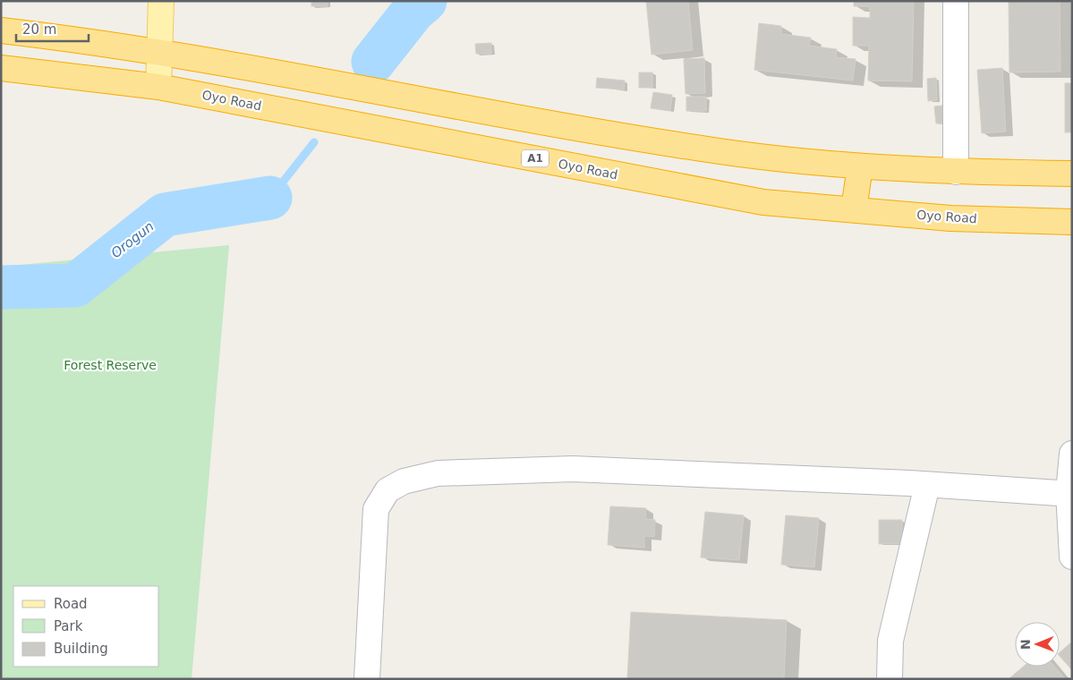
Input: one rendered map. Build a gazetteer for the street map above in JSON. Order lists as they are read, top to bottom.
{
  "streets": {
    "highway": ["Oyo Road", "A1"]
  },
  "water": ["Orogun"],
  "parks": ["Forest Reserve"],
  "legend": ["Road", "Park", "Building"],
  "scale_bar": "20 m",
  "north": "left"
}
